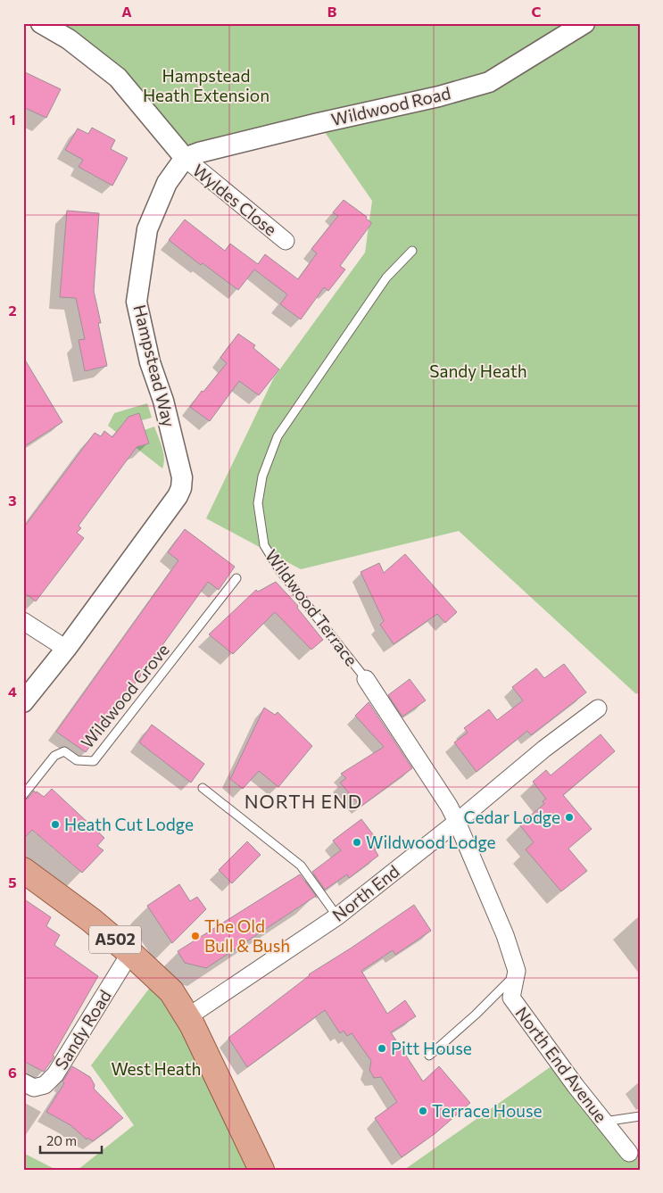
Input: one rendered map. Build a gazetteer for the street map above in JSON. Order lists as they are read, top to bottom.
{
  "streets": {
    "main road": ["A502"],
    "street": [
      "Wildwood Road",
      "Wyldes Close",
      "Hampstead Way",
      "Wildwood Terrace",
      "North End",
      "Sandy Road",
      "North End Avenue"
    ],
    "lane": ["Wildwood Grove"]
  },
  "crossings": [
    ["Wildwood Road", "Wyldes Close"],
    ["Wildwood Road", "Hampstead Way"],
    ["Wyldes Close", "Hampstead Way"],
    ["Wildwood Terrace", "North End"],
    ["Wildwood Terrace", "North End Avenue"],
    ["North End", "A502"],
    ["North End", "North End Avenue"],
    ["A502", "Sandy Road"]
  ],
  "districts": ["NORTH END"],
  "parks": ["Hampstead Heath Extension", "Sandy Heath", "West Heath"],
  "places": [
    "Cedar Lodge",
    "Heath Cut Lodge",
    "Wildwood Lodge",
    "The Old Bull & Bush",
    "Pitt House",
    "Terrace House"
  ],
  "scale_bar": "20 m",
  "grid": {
    "columns": ["A", "B", "C"],
    "rows": [
      "1",
      "2",
      "3",
      "4",
      "5",
      "6"
    ]
  }
}
